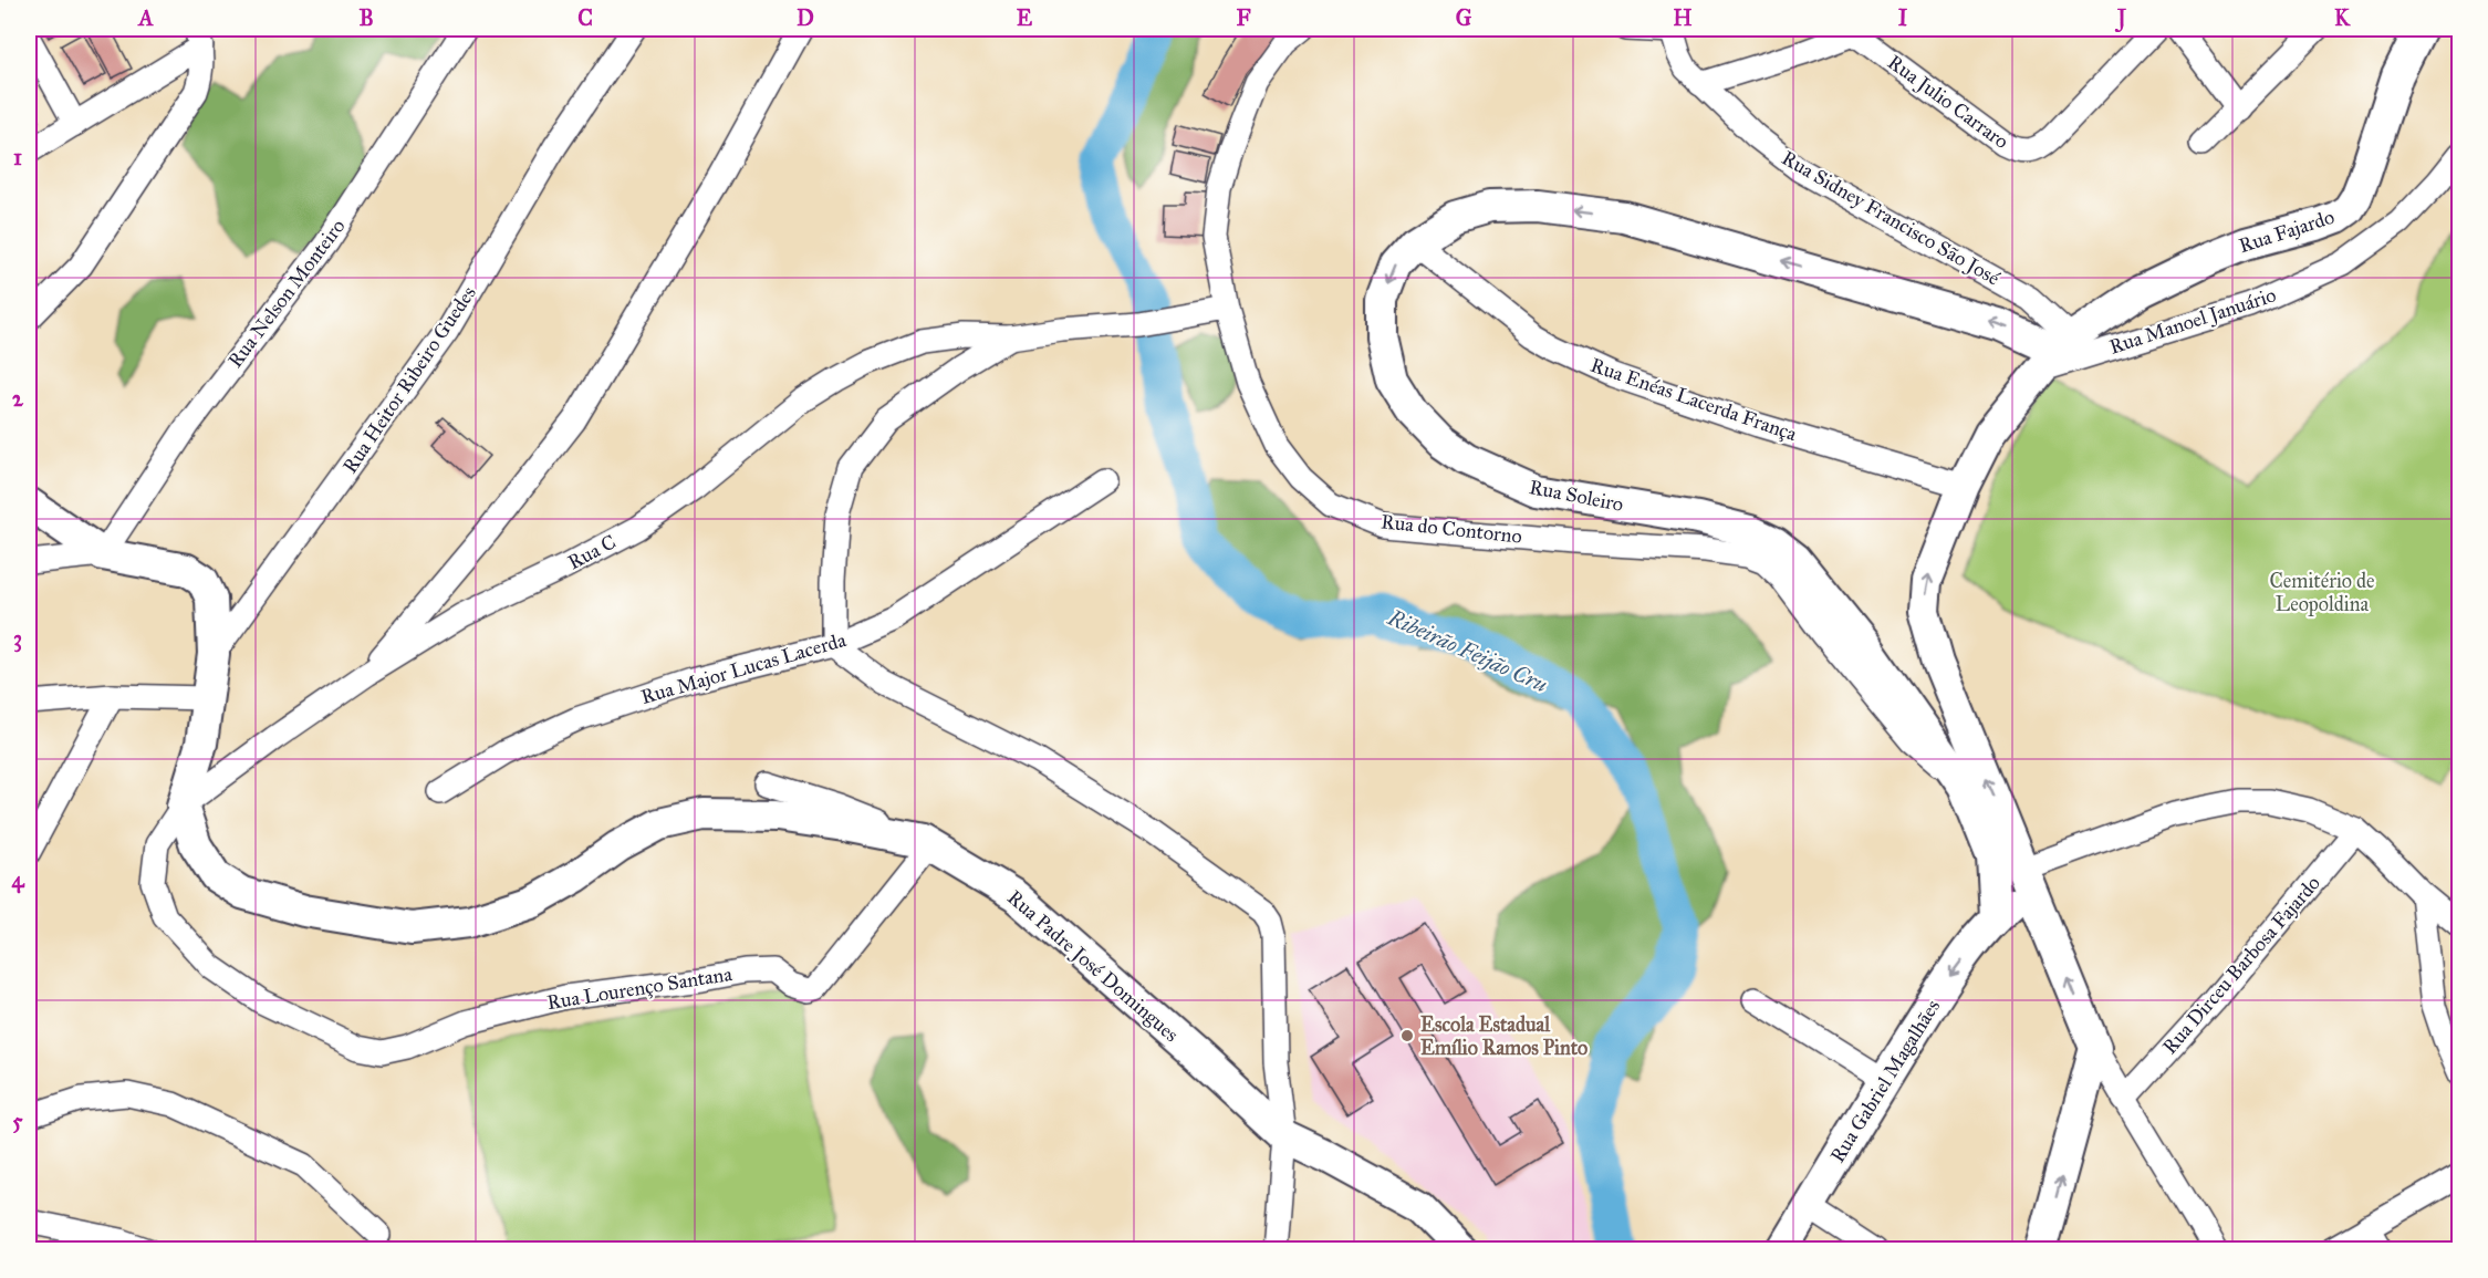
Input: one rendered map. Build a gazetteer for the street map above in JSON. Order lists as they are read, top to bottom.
{
  "streets": {
    "street": [
      "Rua Julio Carraro",
      "Rua Sidney Francisco São José",
      "Rua Fajardo",
      "Rua Nelson Monteiro",
      "Rua Manoel Januário",
      "Rua Heitor Ribeiro Guedes",
      "Rua Enéas Lacerda França",
      "Rua Soleiro",
      "Rua do Contorno",
      "Rua C",
      "Rua Major Lucas Lacerda",
      "Rua Dirceu Barbosa Fajardo",
      "Rua Padre José Domingues",
      "Rua Lourenço Santana",
      "Rua Gabriel Magalhães"
    ]
  },
  "crossings": [
    ["Rua Sidney Francisco São José", "Rua Fajardo"],
    ["Rua Sidney Francisco São José", "Rua Manoel Januário"],
    ["Rua Sidney Francisco São José", "Rua Soleiro"],
    ["Rua Fajardo", "Rua Manoel Januário"],
    ["Rua Fajardo", "Rua Enéas Lacerda França"],
    ["Rua Fajardo", "Rua Soleiro"],
    ["Rua Fajardo", "Rua Gabriel Magalhães"],
    ["Rua Manoel Januário", "Rua Soleiro"],
    ["Rua Enéas Lacerda França", "Rua Soleiro"],
    ["Rua Soleiro", "Rua do Contorno"],
    ["Rua Soleiro", "Rua Gabriel Magalhães"],
    ["Rua C", "Rua Padre José Domingues"],
    ["Rua C", "Rua Lourenço Santana"],
    ["Rua Padre José Domingues", "Rua Lourenço Santana"]
  ],
  "one_way": ["Rua Fajardo"],
  "water": ["Ribeirão Feijão Cru"],
  "parks": ["Cemitério de Leopoldina"],
  "places": ["Escola Estadual Emílio Ramos Pinto"],
  "grid": {
    "columns": [
      "A",
      "B",
      "C",
      "D",
      "E",
      "F",
      "G",
      "H",
      "I",
      "J",
      "K"
    ],
    "rows": [
      "1",
      "2",
      "3",
      "4",
      "5"
    ]
  }
}
